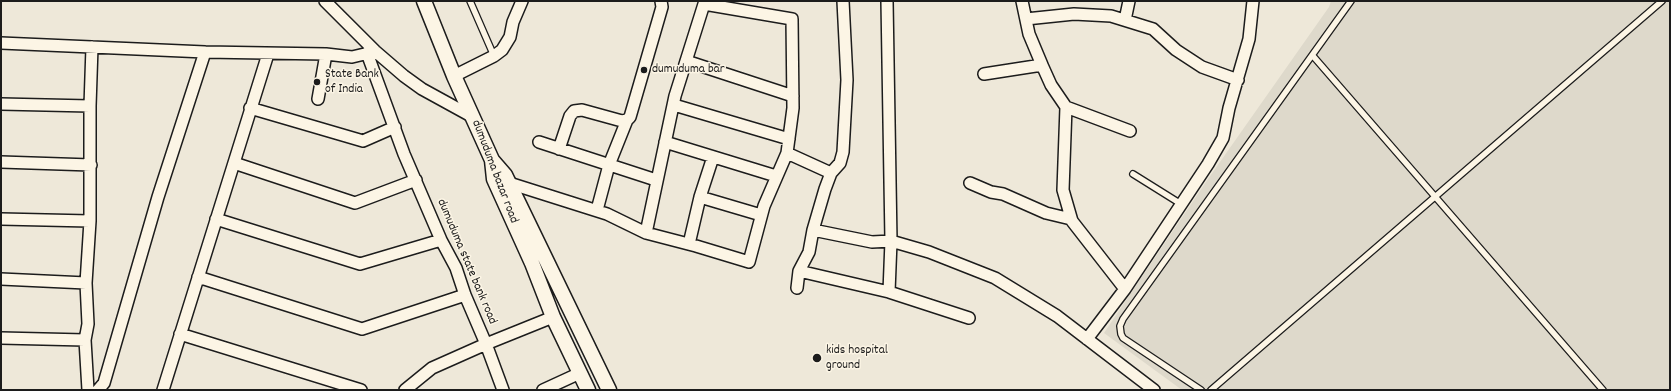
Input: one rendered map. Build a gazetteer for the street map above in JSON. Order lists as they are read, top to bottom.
{
  "streets": {
    "street": ["dumuduma bazar road", "dumuduma state bank road"]
  },
  "places": ["dumuduma bar", "State Bank of India", "kids hospital ground"]
}
